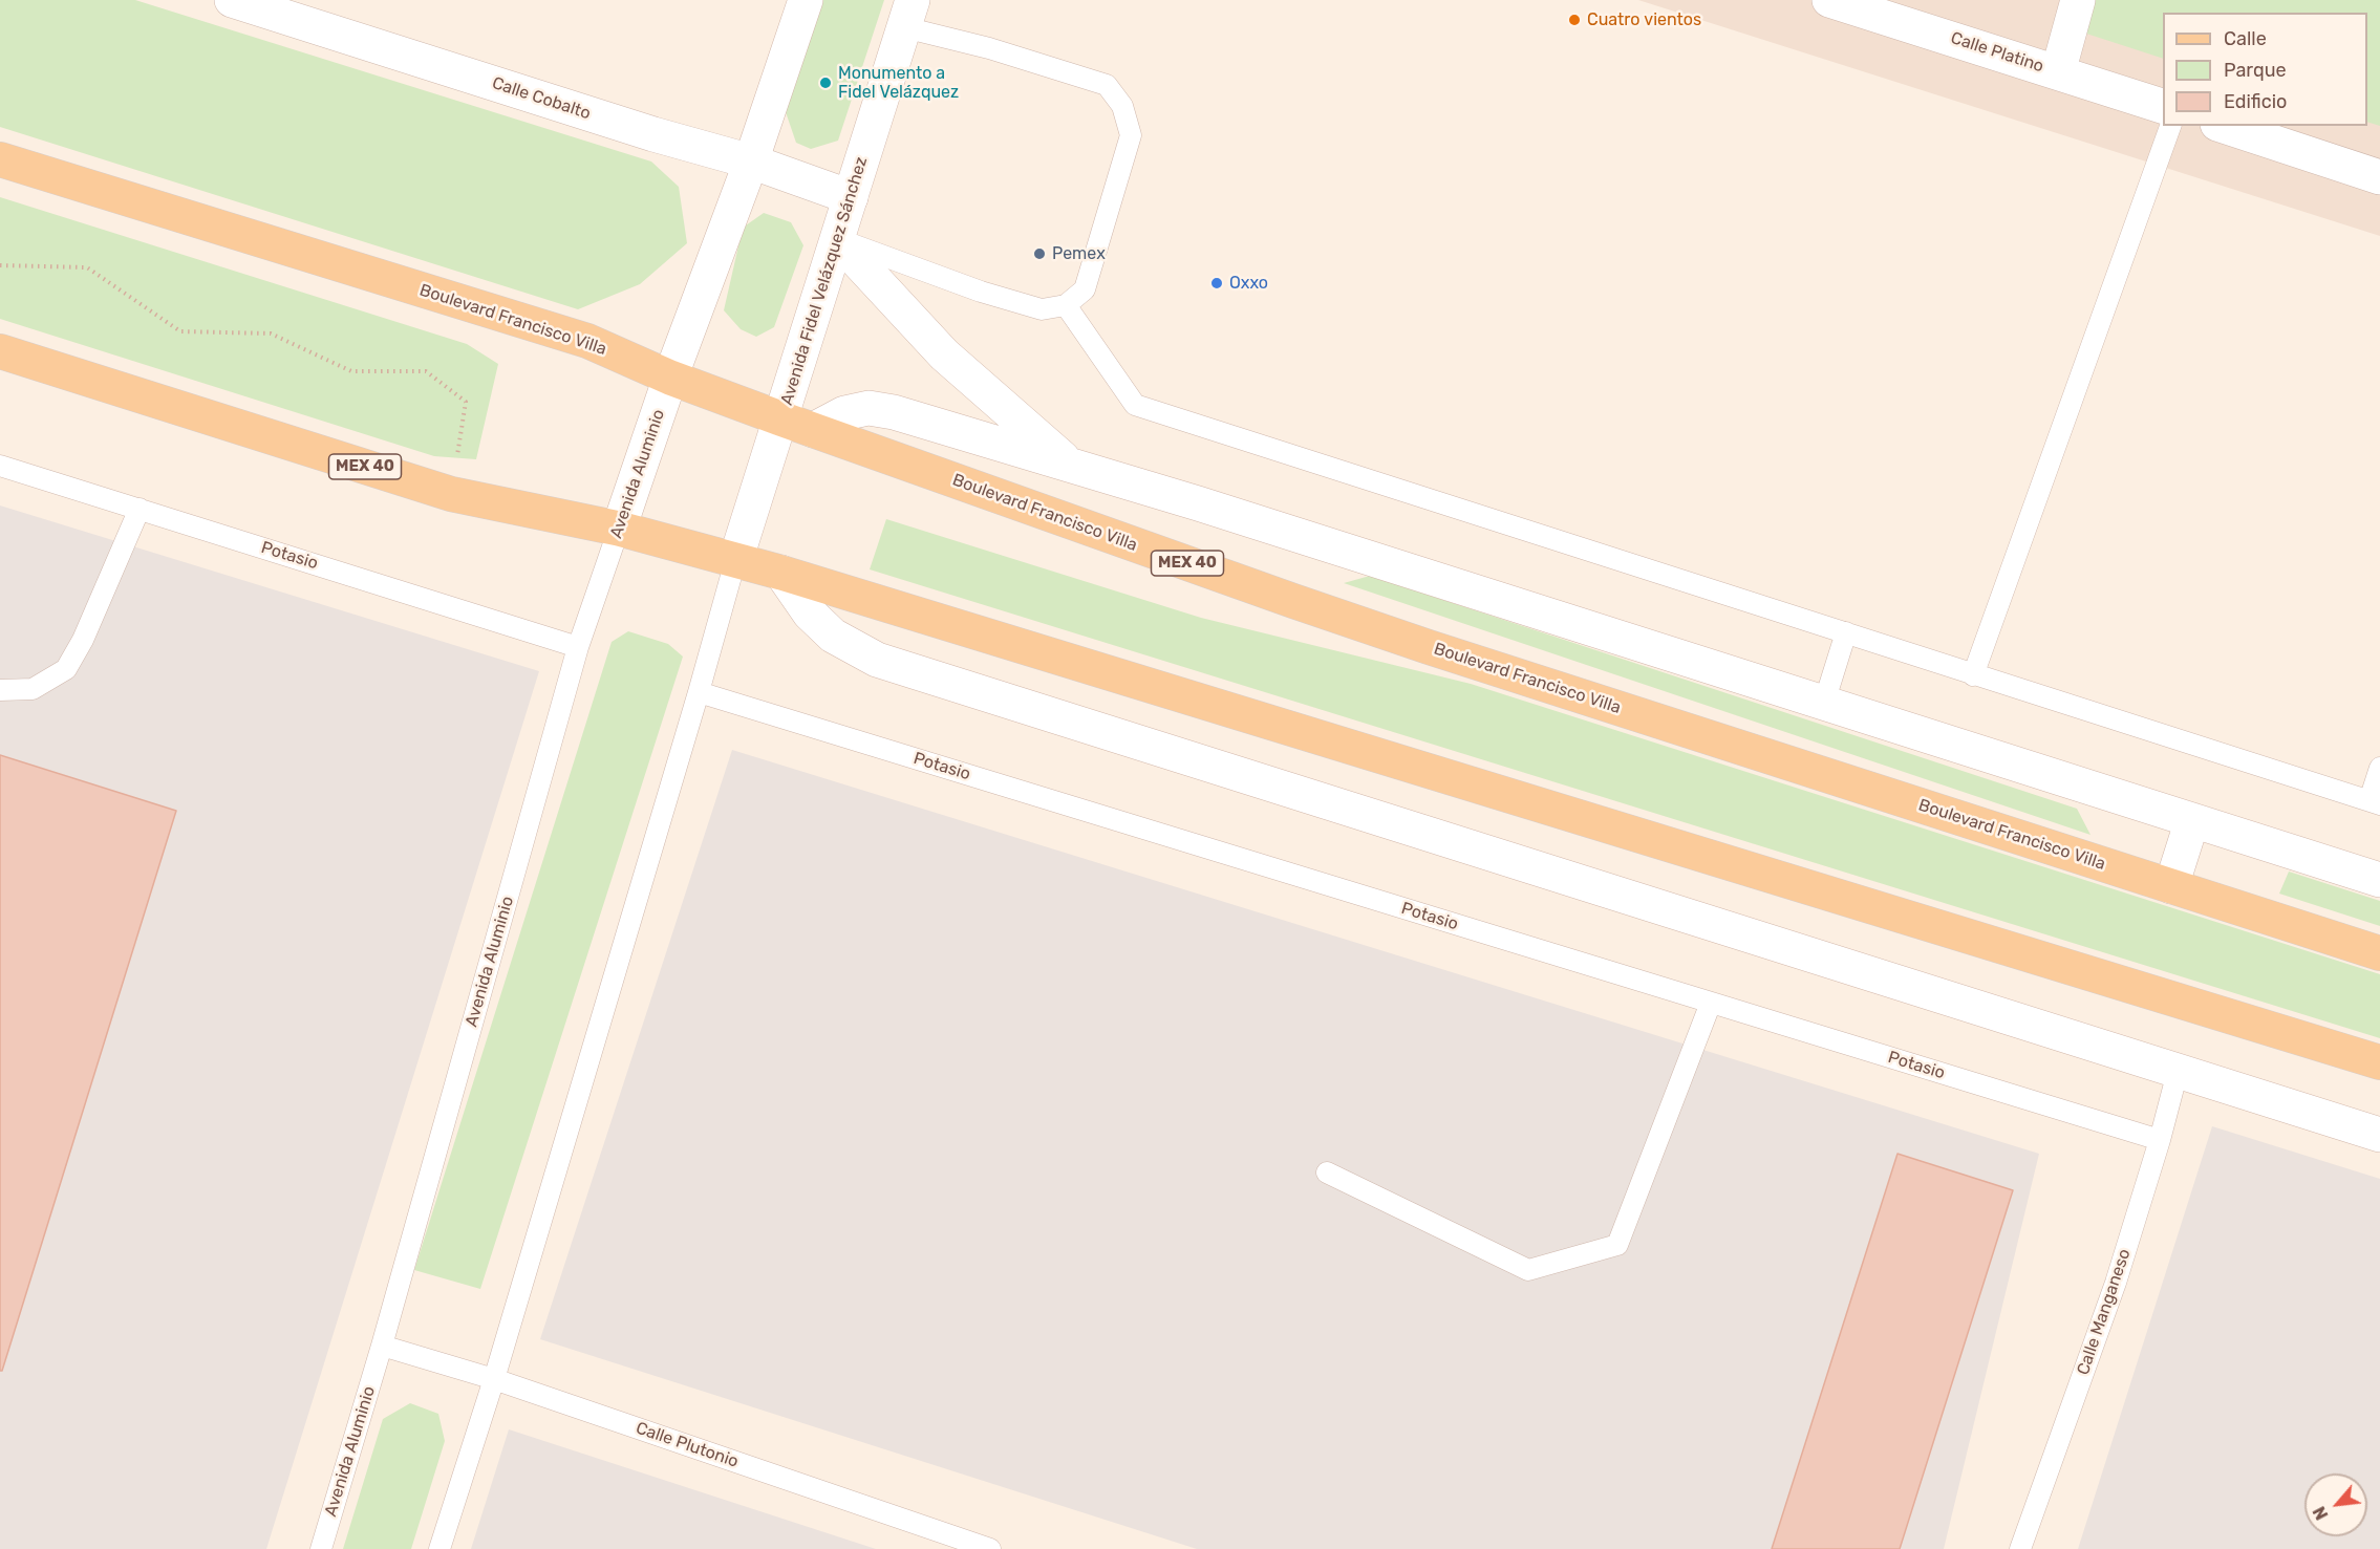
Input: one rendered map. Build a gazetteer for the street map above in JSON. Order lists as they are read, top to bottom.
{
  "streets": {
    "main road": ["Boulevard Francisco Villa", "MEX 40"],
    "street": [
      "Calle Platino",
      "Calle Cobalto",
      "Avenida Fidel Velázquez Sánchez",
      "Avenida Aluminio"
    ],
    "lane": ["Potasio", "Calle Manganeso", "Calle Plutonio"]
  },
  "crossings": [
    ["Calle Cobalto", "Avenida Fidel Velázquez Sánchez"],
    ["Avenida Fidel Velázquez Sánchez", "Boulevard Francisco Villa"],
    ["Avenida Fidel Velázquez Sánchez", "MEX 40"],
    ["Boulevard Francisco Villa", "Avenida Aluminio"],
    ["MEX 40", "Avenida Aluminio"],
    ["Avenida Aluminio", "Potasio"],
    ["Avenida Aluminio", "Calle Plutonio"],
    ["Potasio", "Calle Manganeso"]
  ],
  "places": [
    "Cuatro vientos",
    "Monumento a Fidel Velázquez",
    "Pemex",
    "Oxxo"
  ],
  "legend": ["Calle", "Parque", "Edificio"],
  "north": "bottom left"
}
